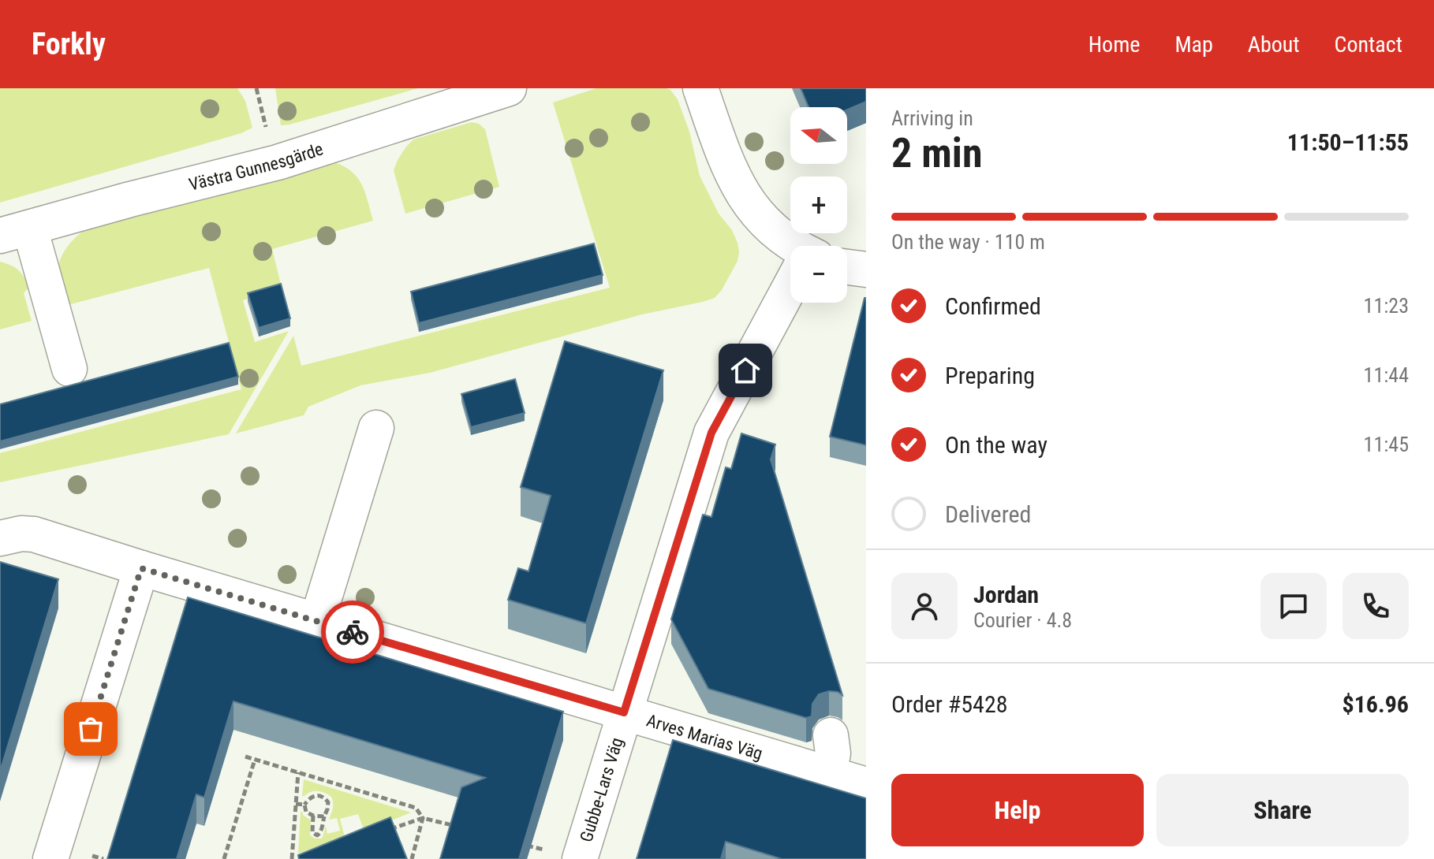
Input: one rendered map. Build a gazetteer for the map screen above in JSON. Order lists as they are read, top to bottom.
{
  "streets": {
    "street": ["Västra Gunnesgärde", "Arves Marias Väg", "Gubbe-Lars Väg"]
  },
  "crossings": [
    ["Arves Marias Väg", "Gubbe-Lars Väg"]
  ],
  "north": "left",
  "page": {
    "header": "Forkly",
    "nav": [
      "Home",
      "Map",
      "About",
      "Contact"
    ],
    "heading": ["2 min", "Arriving in", "11:50–11:55"],
    "panel": [
      "Jordan",
      "Courier · 4.8",
      "Order #5428",
      "$16.96"
    ],
    "map_buttons": ["+", "−"],
    "bar": "On the way · 110 m",
    "list": [
      ["Confirmed", "11:23"],
      ["Preparing", "11:44"],
      ["On the way", "11:45"],
      "Delivered"
    ],
    "buttons": ["Help", "Share"]
  }
}
